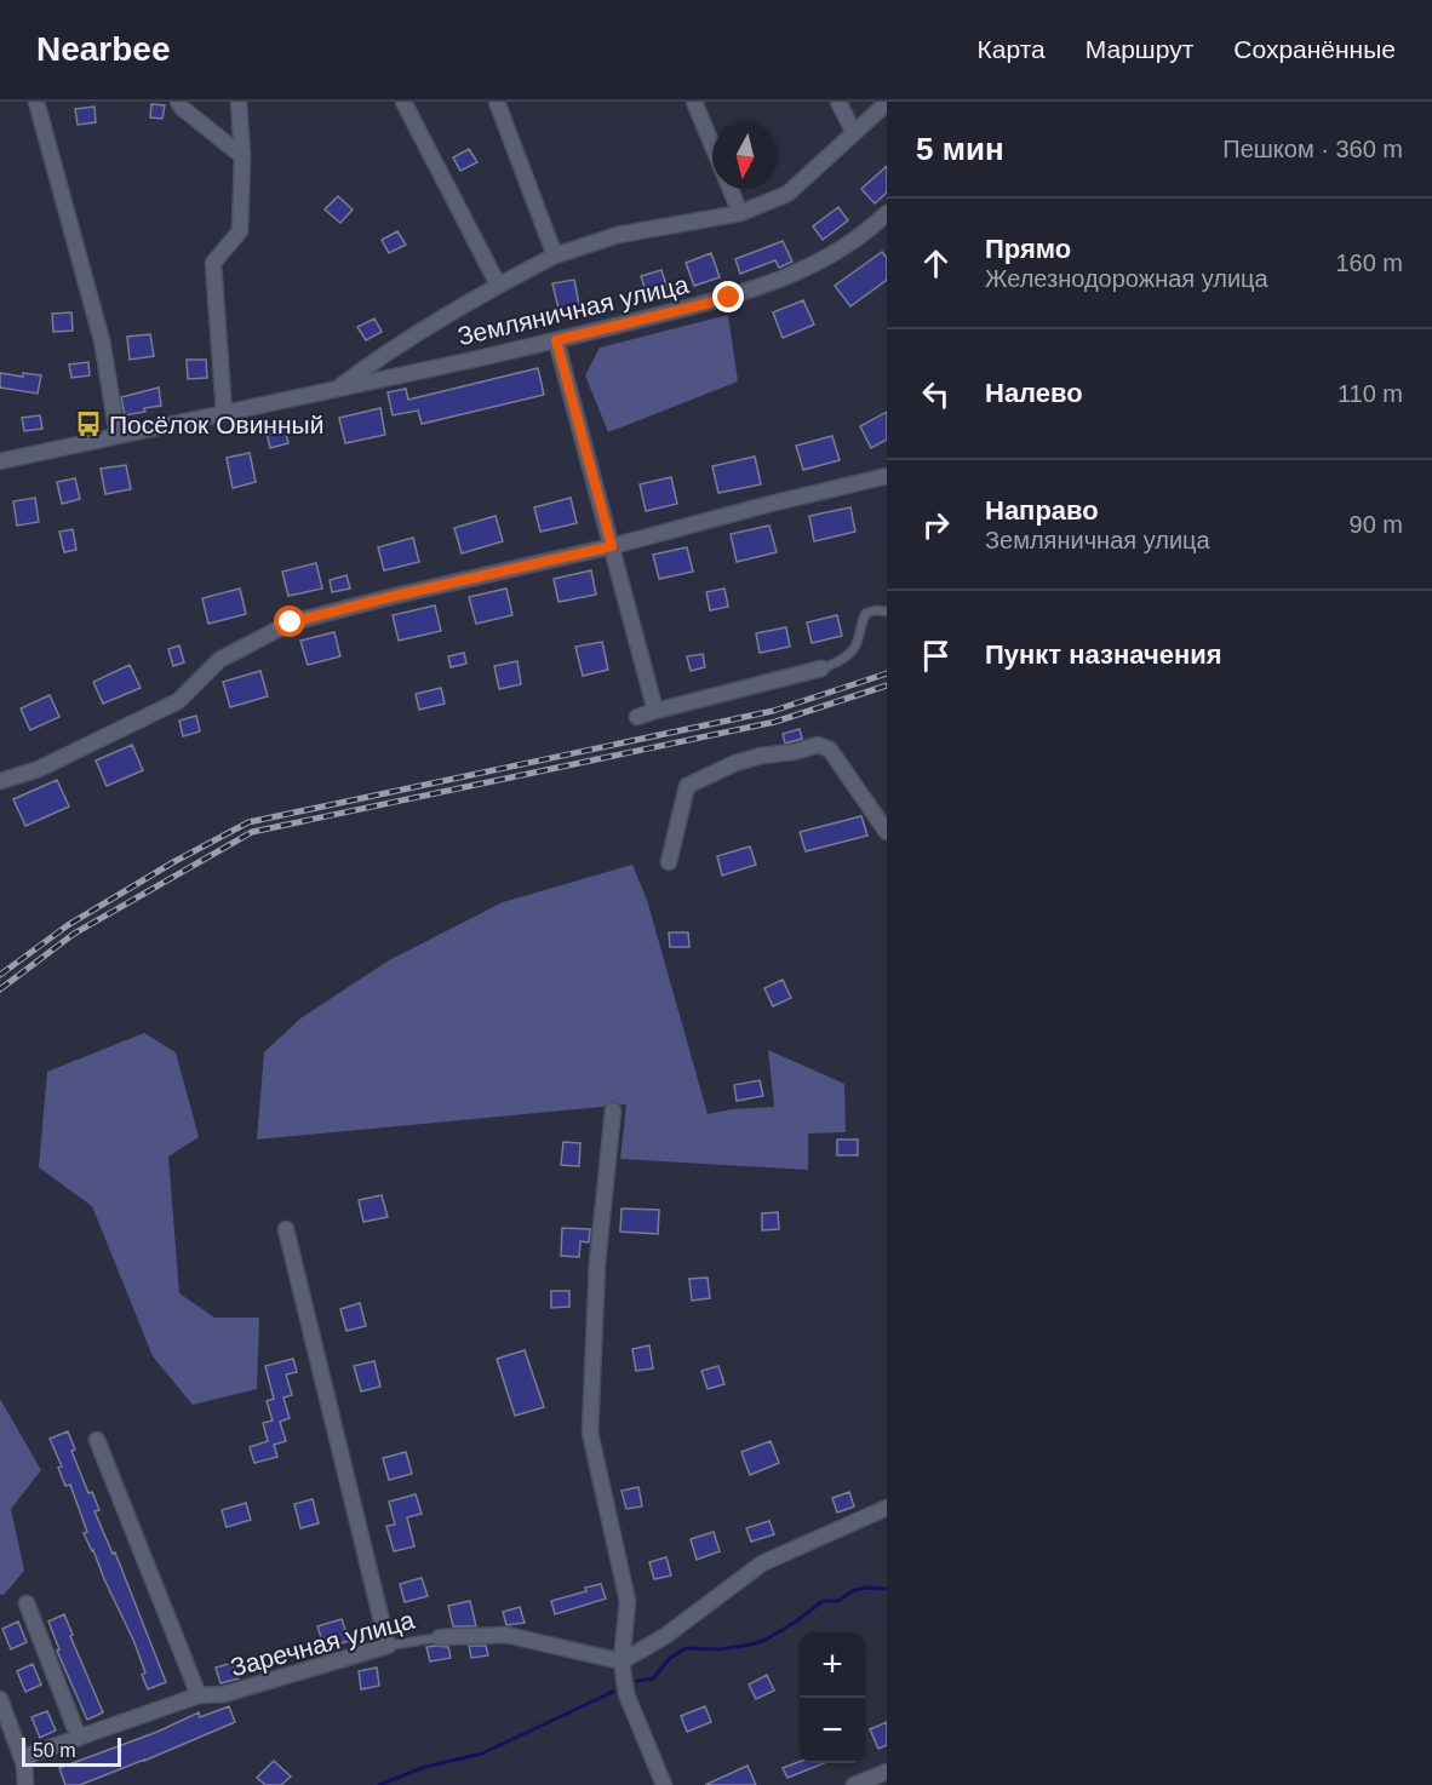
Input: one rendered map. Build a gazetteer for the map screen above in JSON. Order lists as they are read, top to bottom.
{
  "streets": {
    "street": ["Земляничная улица", "Заречная улица"]
  },
  "places": {
    "bus stop": ["Посёлок Овинный"]
  },
  "scale_bar": "50 m",
  "north": "bottom",
  "page": {
    "header": "Nearbee",
    "nav": ["Карта", "Маршрут", "Сохранённые"],
    "heading": ["5 мин", "Пешком · 360 m"],
    "list": [
      ["Прямо", "Железнодорожная улица", "160 m"],
      ["Налево", "110 m"],
      ["Направо", "Земляничная улица", "90 m"],
      "Пункт назначения"
    ],
    "map_buttons": ["+", "−"],
    "scale": "50 m"
  }
}
